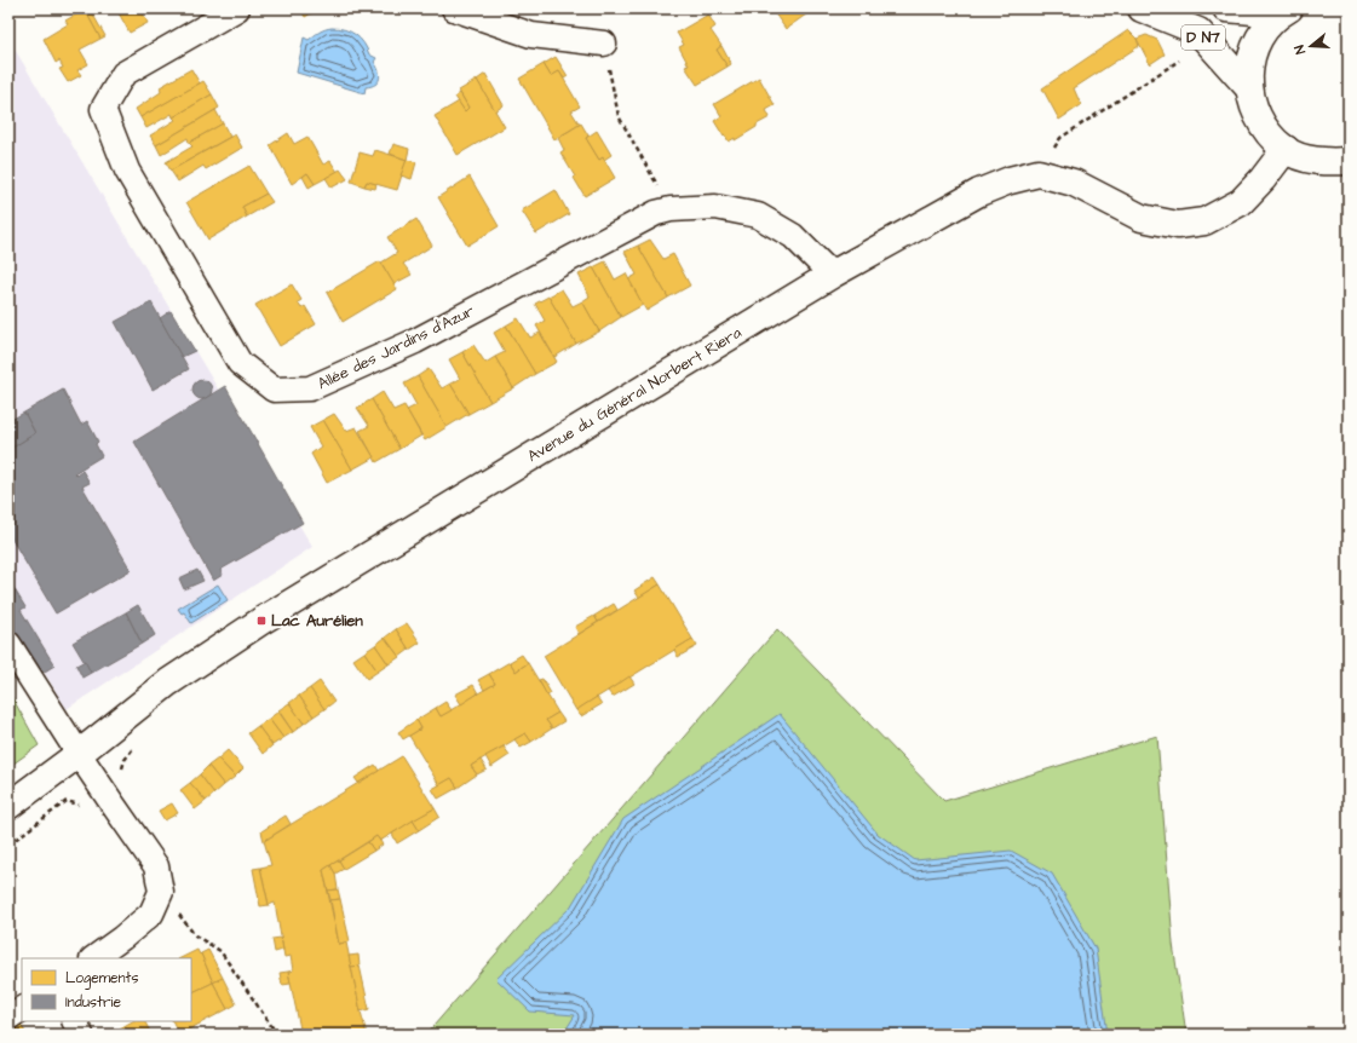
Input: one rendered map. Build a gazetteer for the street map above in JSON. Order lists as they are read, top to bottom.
{
  "streets": {
    "main road": ["D N7", "Avenue du Général Norbert Riera"],
    "street": ["Allée des Jardins d'Azur"]
  },
  "crossings": [
    ["Allée des Jardins d'Azur", "Avenue du Général Norbert Riera"]
  ],
  "places": {
    "transit": ["Lac Aurélien"]
  },
  "legend": ["Logements", "Industrie"],
  "north": "left"
}
